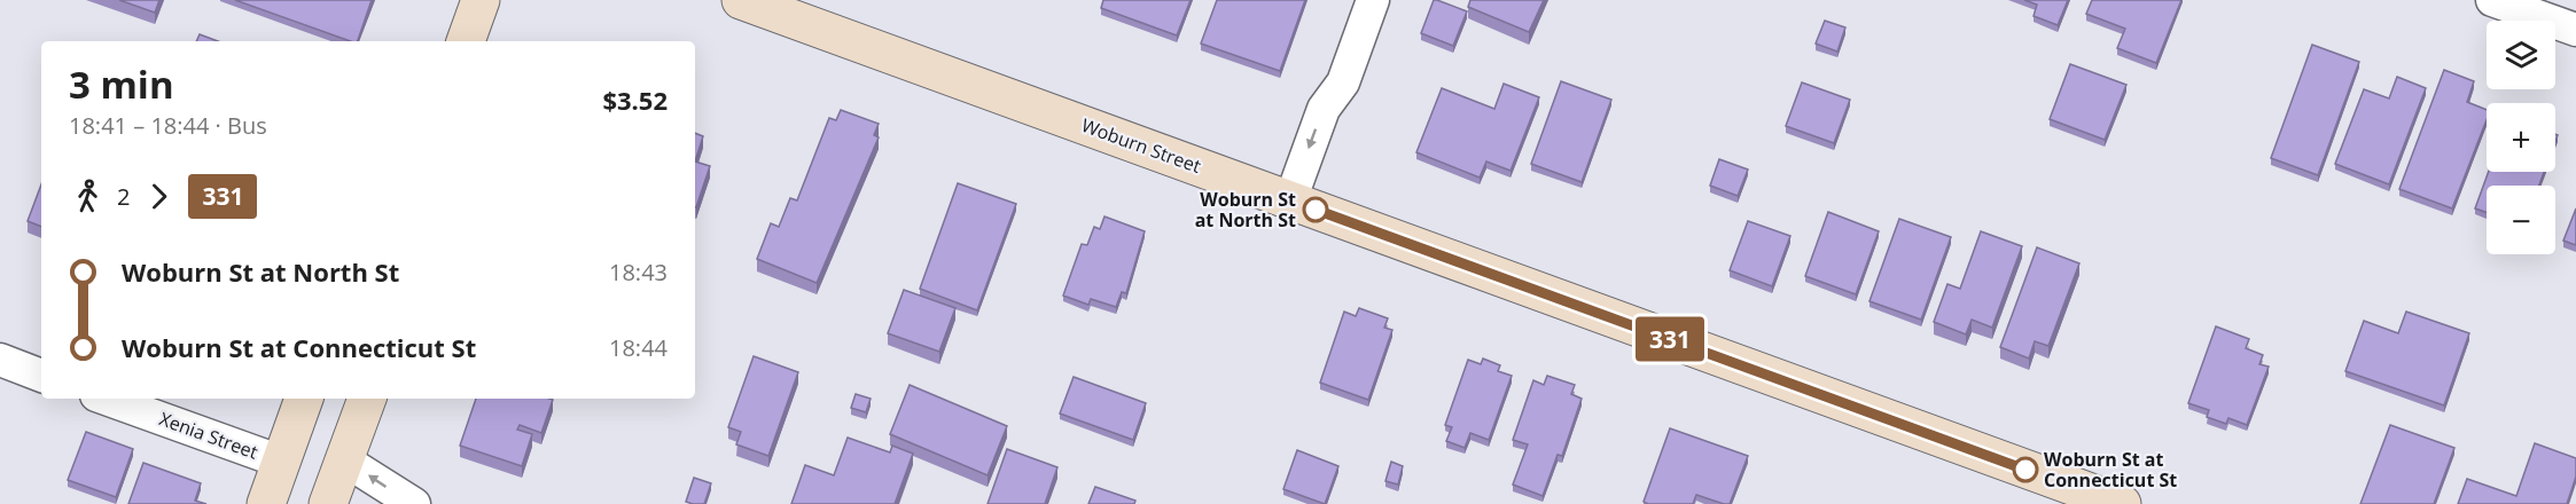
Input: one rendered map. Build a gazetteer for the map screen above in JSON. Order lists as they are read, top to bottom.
{
  "streets": {
    "main road": ["Woburn Street"],
    "street": ["Xenia Street"]
  },
  "places": ["Woburn St at North St", "Woburn St at Connecticut St"],
  "lines": ["bus line 331"],
  "page": {
    "on_map": "331",
    "map_buttons": ["+", "−"],
    "heading": ["3 min", "18:41 – 18:44 · Bus", "$3.52"],
    "legs": ["2", "331"],
    "list": [
      {
        "name": "Woburn St at North St",
        "value": "18:43"
      },
      {
        "name": "Woburn St at Connecticut St",
        "value": "18:44"
      }
    ]
  }
}
